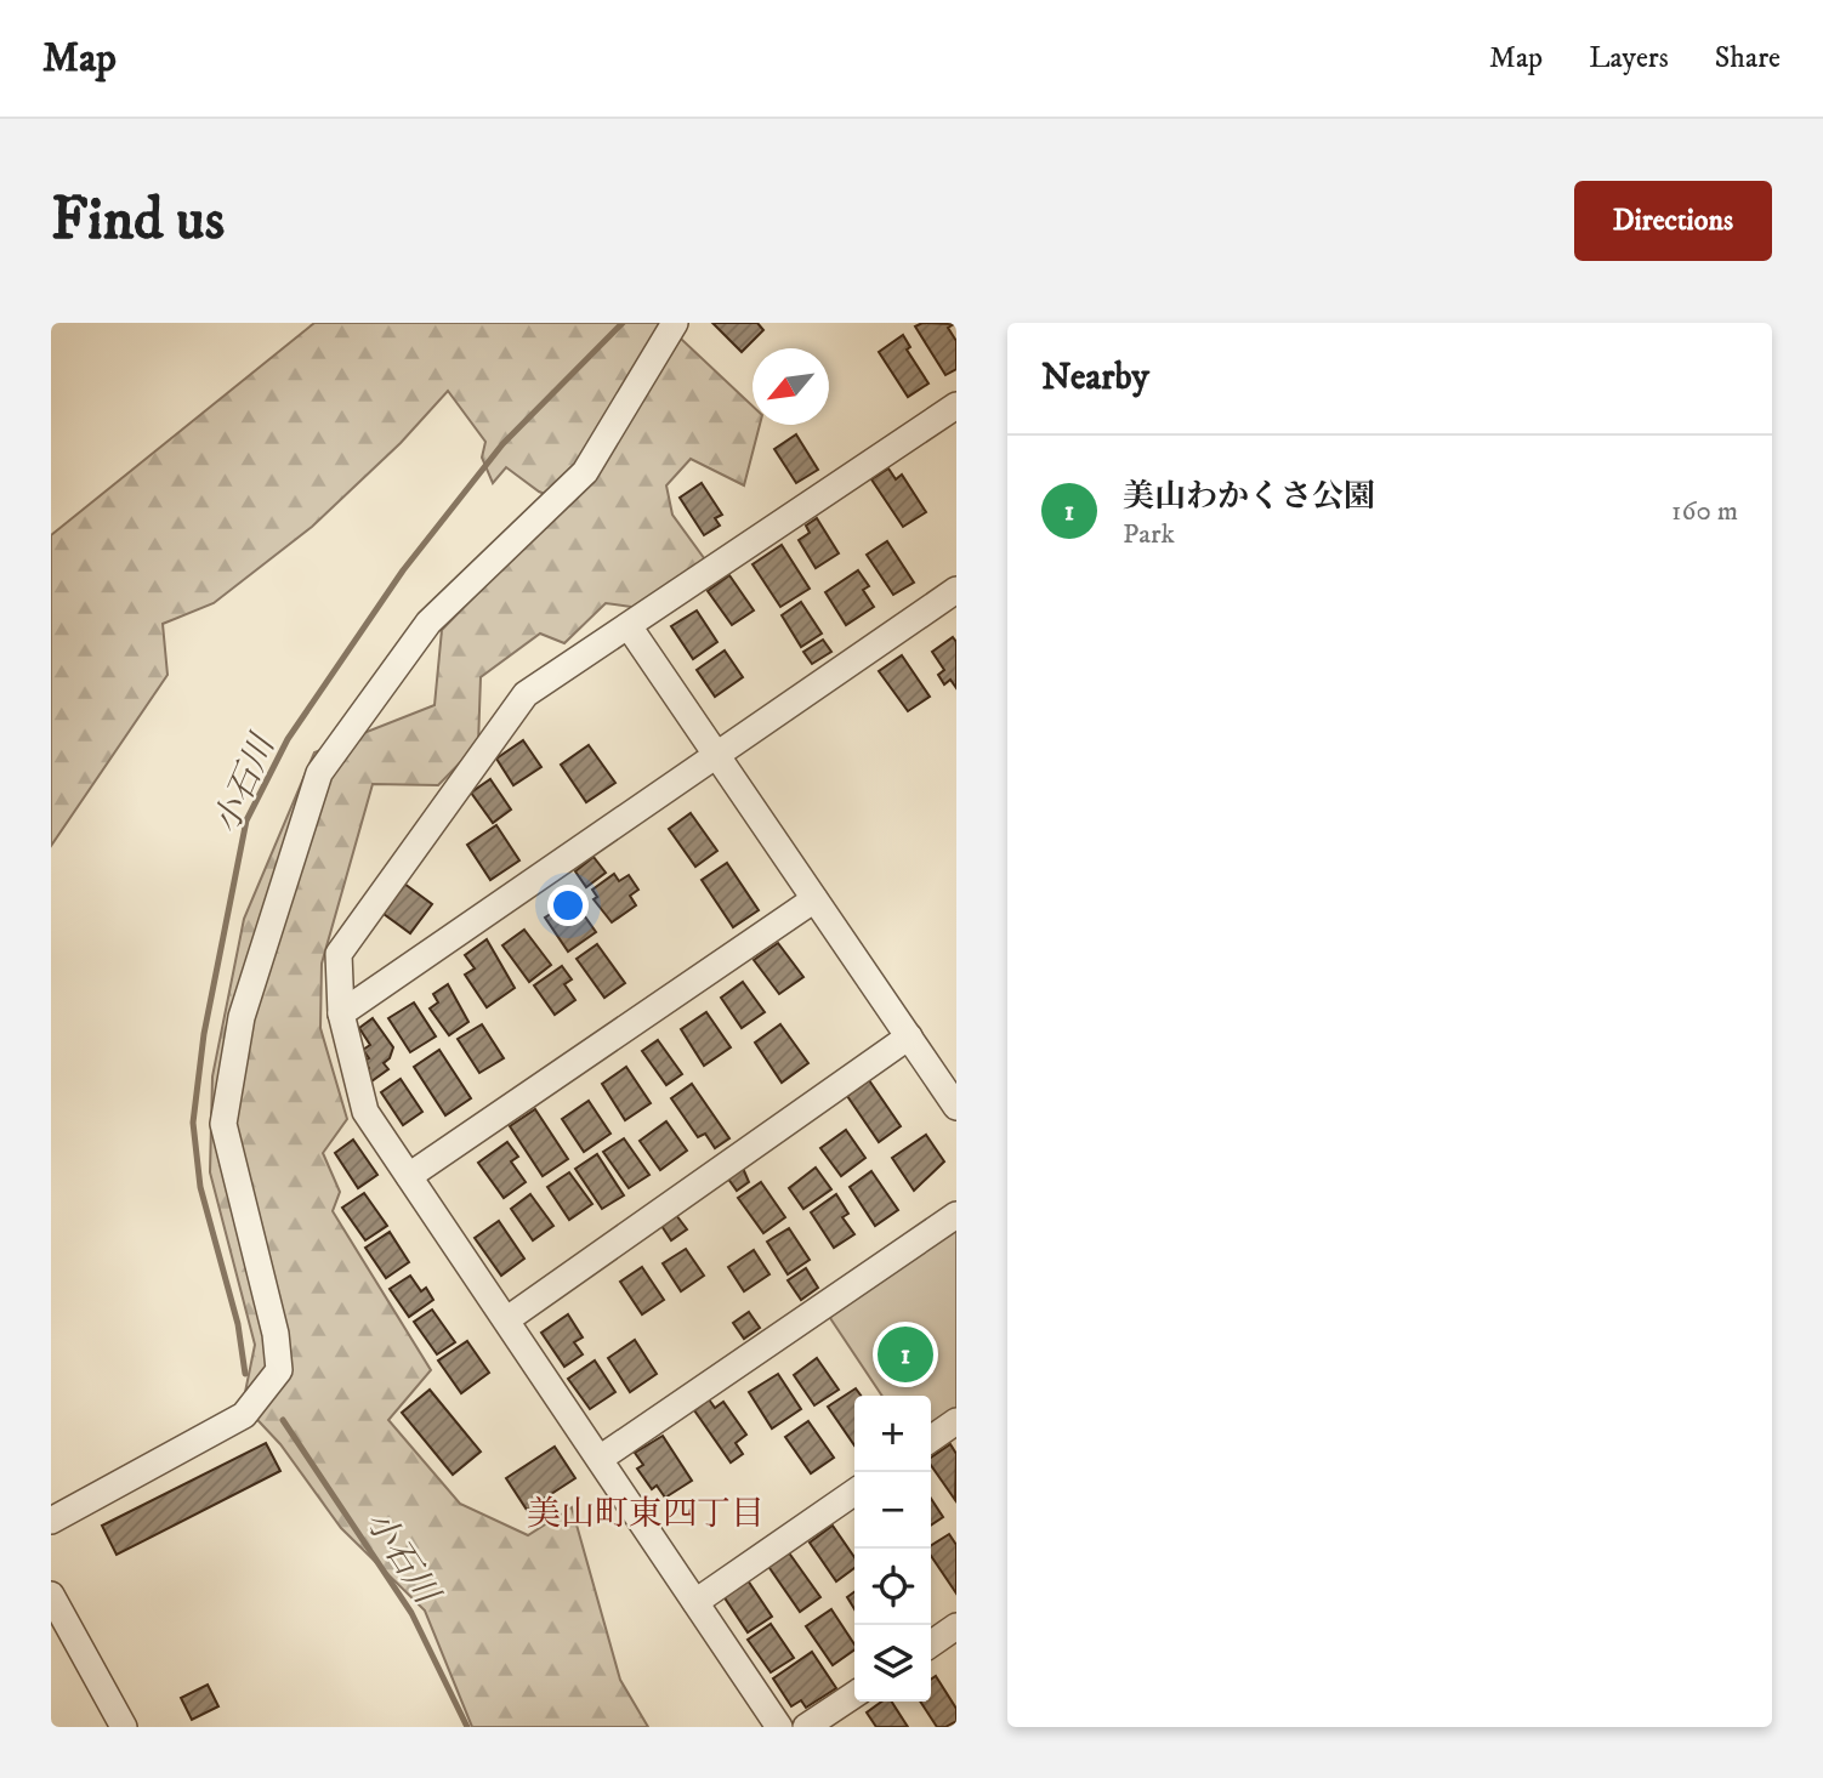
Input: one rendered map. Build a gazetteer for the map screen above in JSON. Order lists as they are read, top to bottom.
{
  "districts": ["美山町東四丁目"],
  "water": ["小石川"],
  "north": "bottom left",
  "page": {
    "header": "Map",
    "nav": ["Map", "Layers", "Share"],
    "buttons": "Directions",
    "title": "Find us",
    "heading": "Nearby",
    "list": [
      {
        "mark": "1",
        "name": "美山わかくさ公園",
        "note": "Park",
        "value": "160 m"
      }
    ],
    "pins": "1",
    "map_buttons": ["+", "−"]
  }
}
